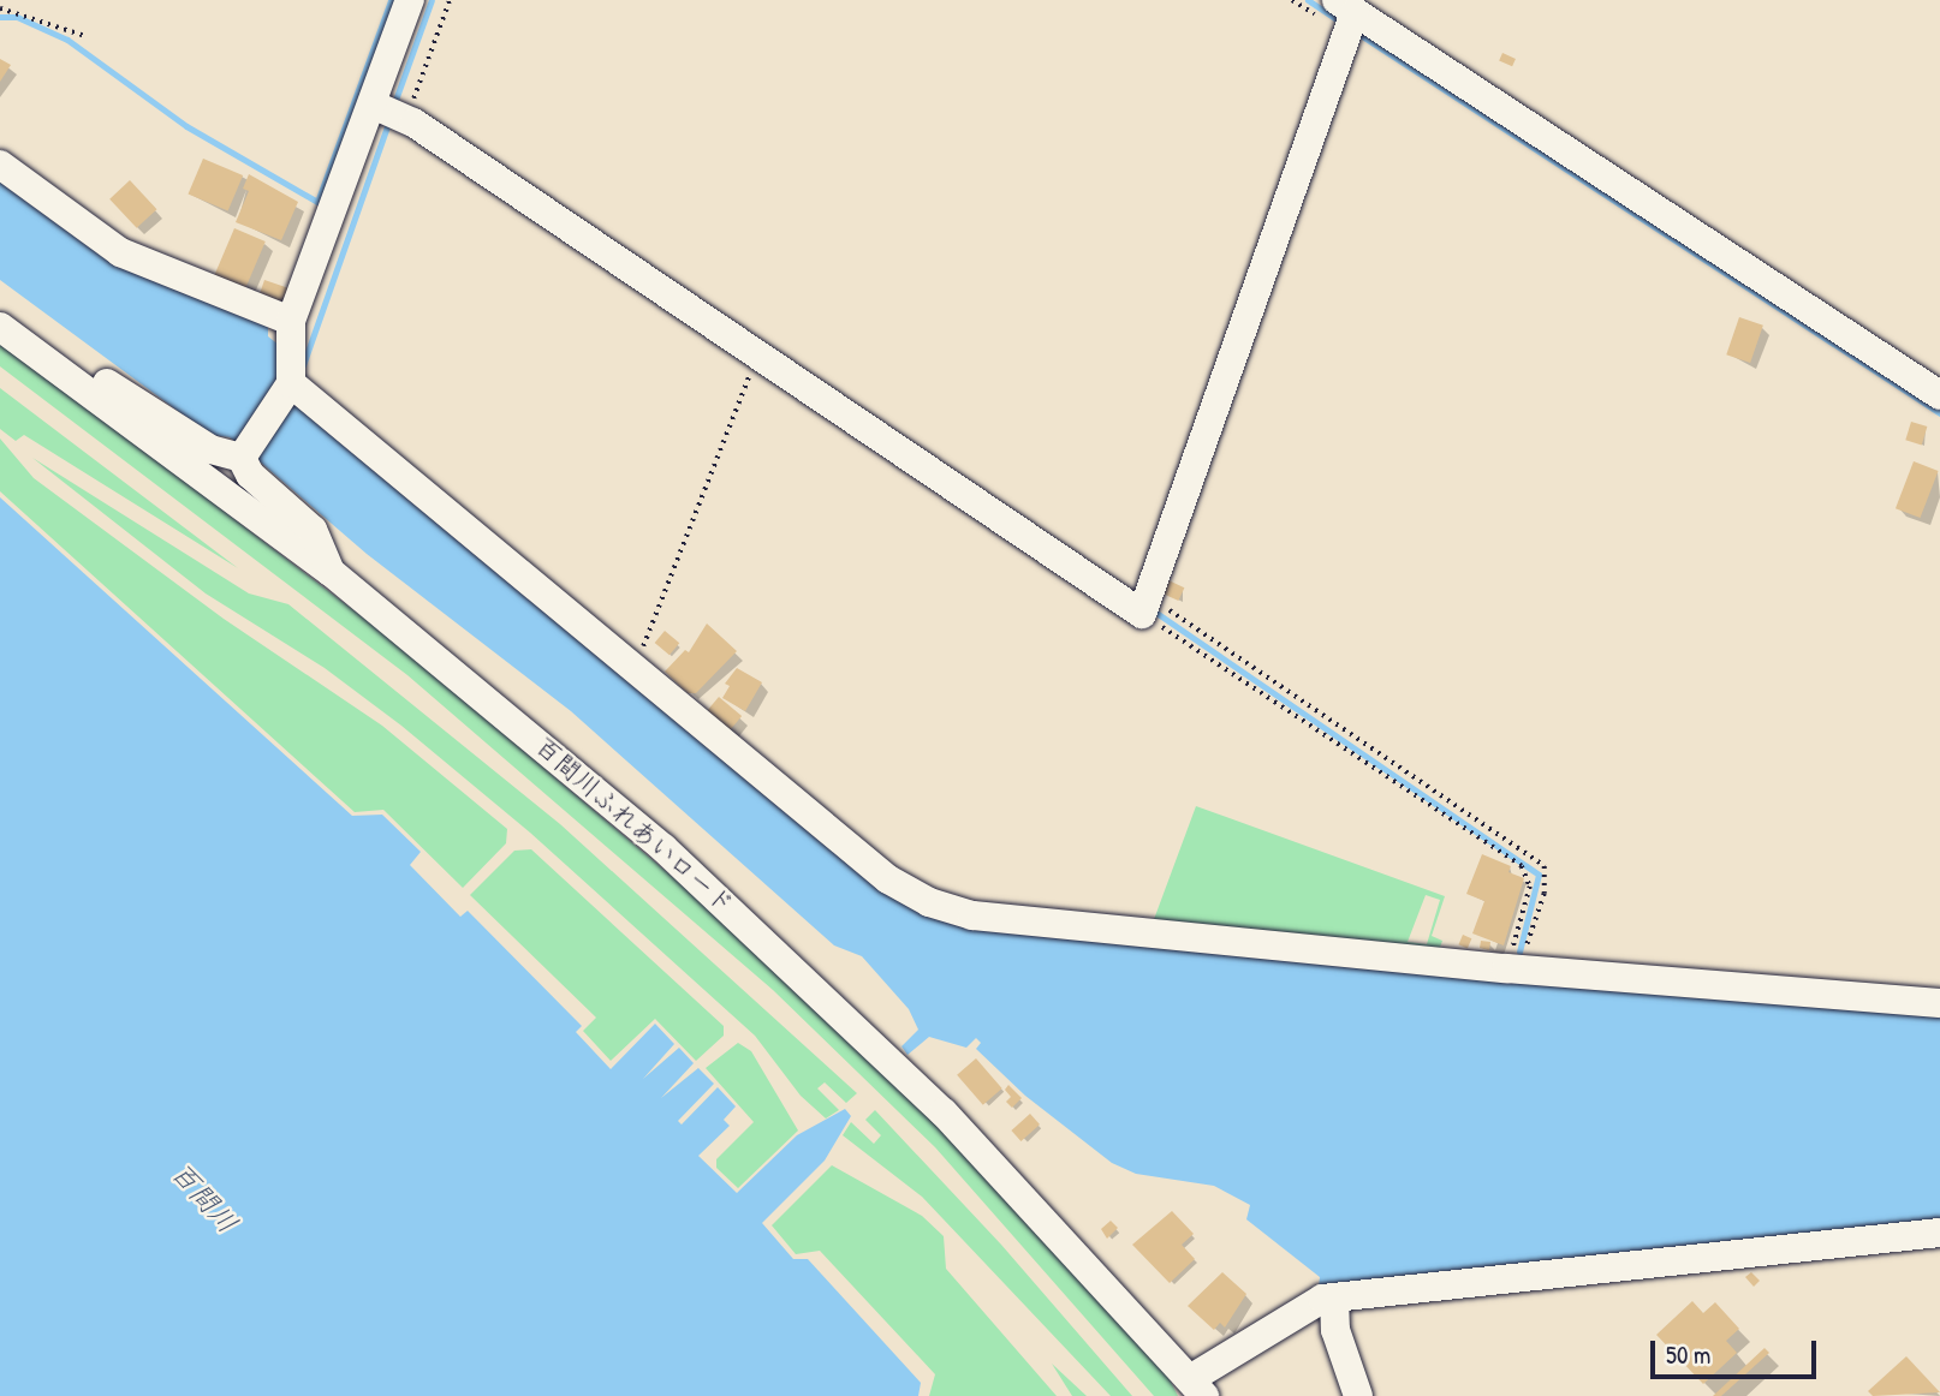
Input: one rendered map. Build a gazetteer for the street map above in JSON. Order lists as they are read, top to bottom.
{
  "streets": {
    "street": ["百間川ふれあいロード"]
  },
  "water": ["百間川"],
  "scale_bar": "50 m"
}
